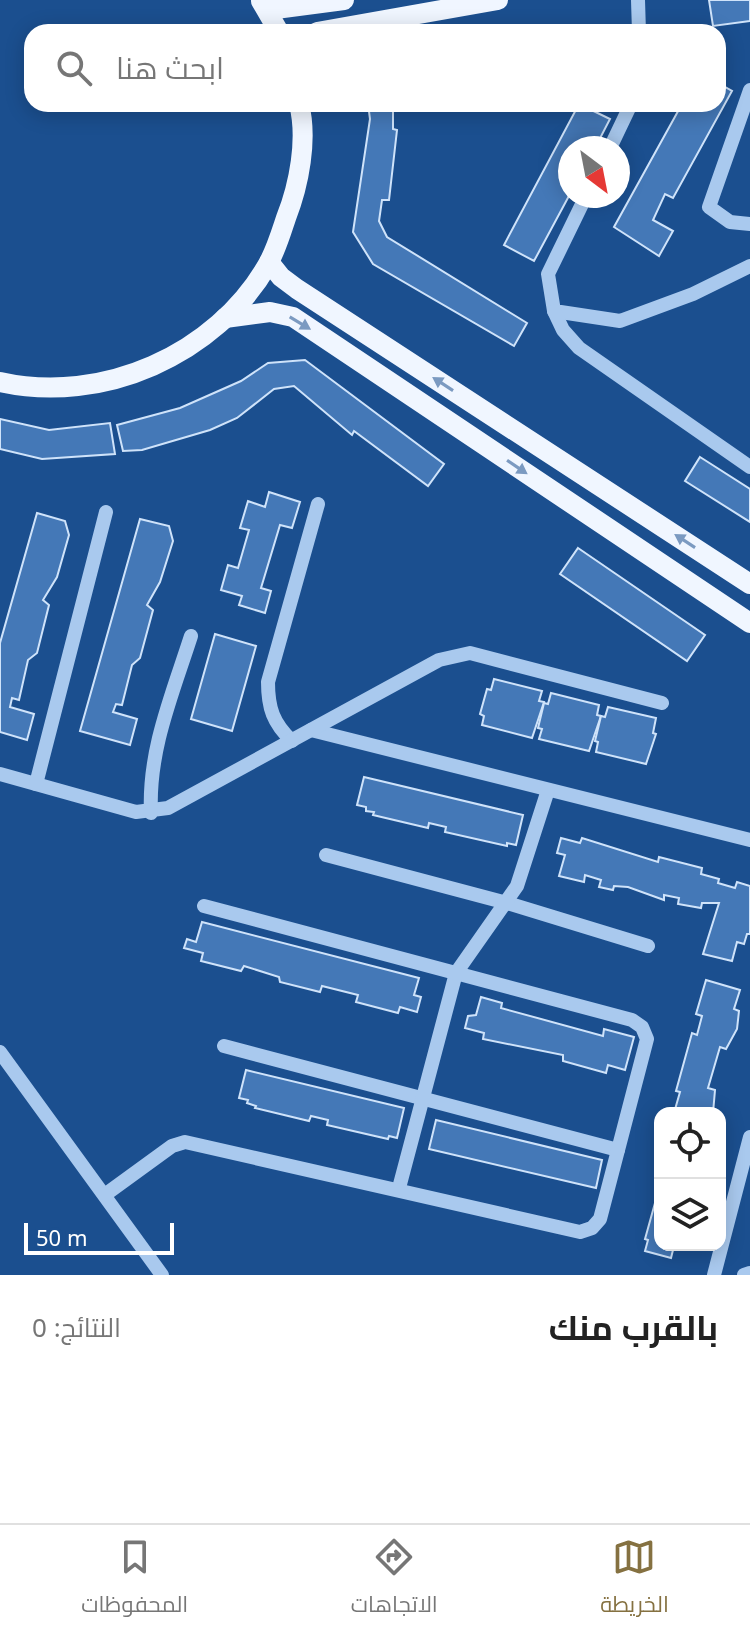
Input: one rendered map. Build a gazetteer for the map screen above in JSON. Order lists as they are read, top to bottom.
{
  "scale_bar": "50 m",
  "north": "bottom right",
  "page": {
    "search": "ابحث هنا",
    "scale": "50 m",
    "heading": ["بالقرب منك", "النتائج: 0"],
    "nav": ["الخريطة", "الاتجاهات", "المحفوظات"]
  }
}
